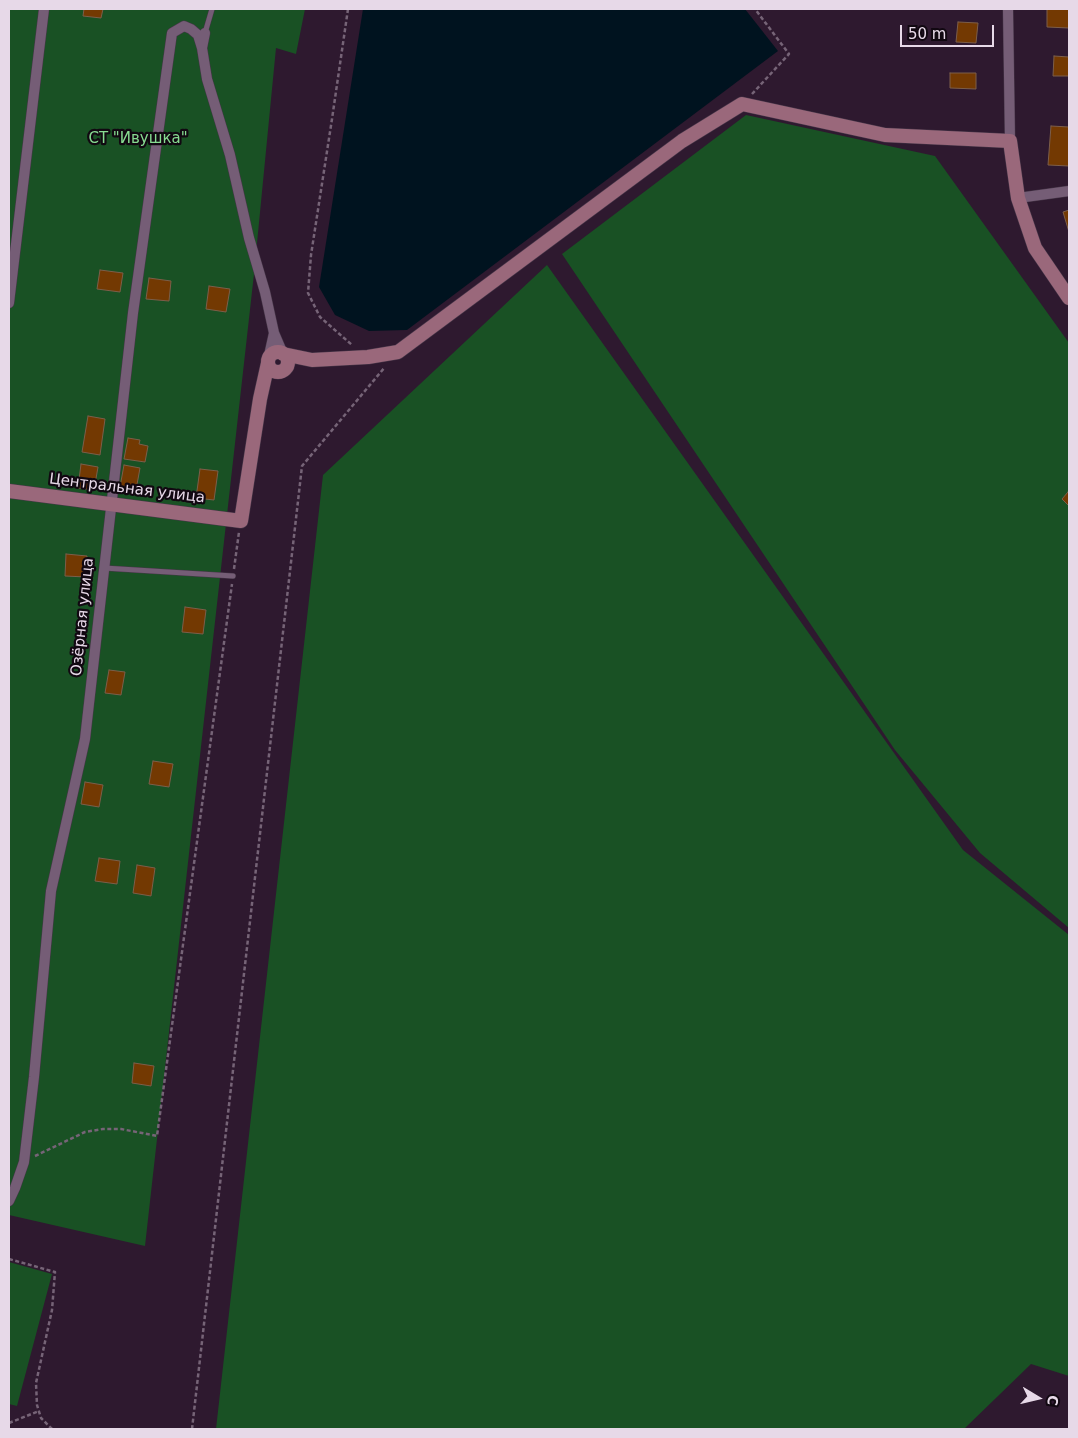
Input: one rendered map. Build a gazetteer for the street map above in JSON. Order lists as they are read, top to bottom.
{
  "streets": {
    "street": ["Центральная улица", "Озёрная улица"]
  },
  "crossings": [
    ["Центральная улица", "Озёрная улица"]
  ],
  "parks": ["СТ \"Ивушка\""],
  "scale_bar": "50 m",
  "north": "right"
}
